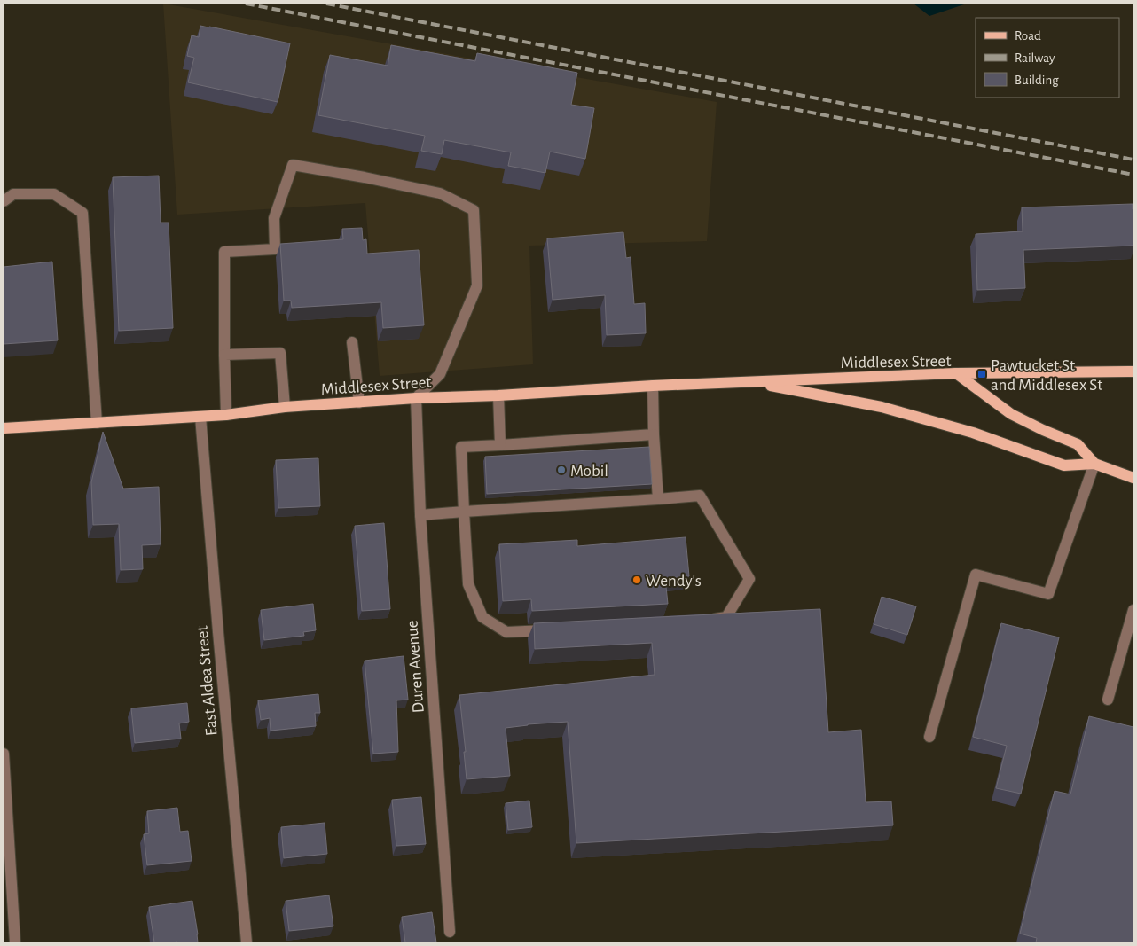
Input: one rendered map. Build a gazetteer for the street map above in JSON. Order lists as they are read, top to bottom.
{
  "streets": {
    "main road": ["Middlesex Street"],
    "street": ["Duren Avenue", "East Aldea Street"]
  },
  "crossings": [
    ["Middlesex Street", "Duren Avenue"],
    ["Middlesex Street", "East Aldea Street"]
  ],
  "places": {
    "transit": ["Pawtucket St and Middlesex St"],
    "other": ["Mobil", "Wendy's"]
  },
  "legend": ["Road", "Railway", "Building"]
}
